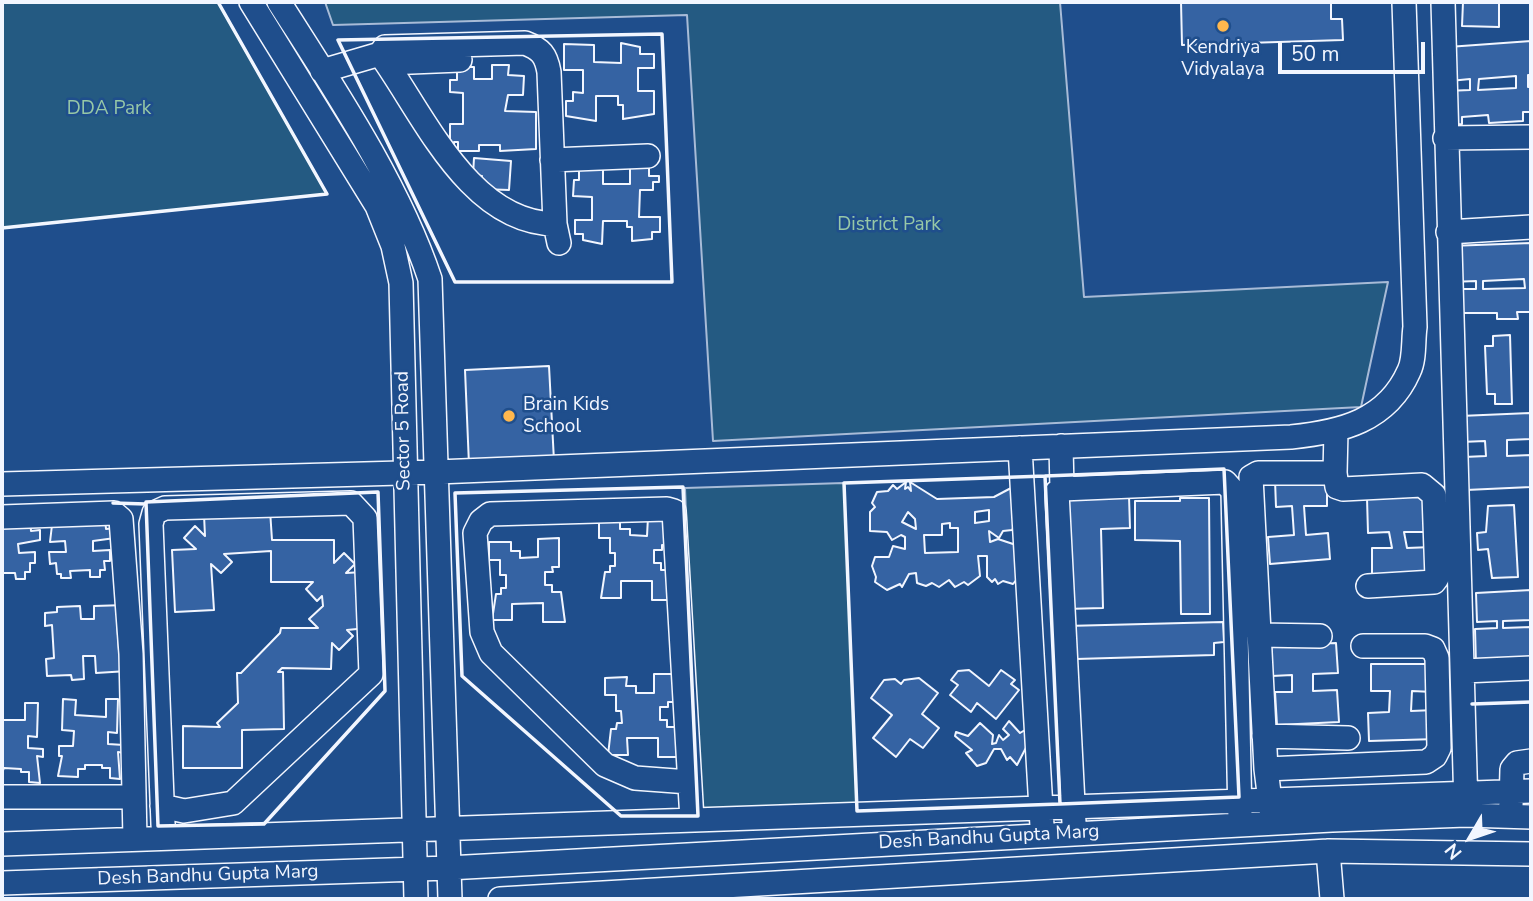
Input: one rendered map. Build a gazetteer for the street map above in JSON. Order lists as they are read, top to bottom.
{
  "streets": {
    "street": ["Sector 5 Road", "Desh Bandhu Gupta Marg"]
  },
  "crossings": [
    ["Sector 5 Road", "Desh Bandhu Gupta Marg"]
  ],
  "parks": ["DDA Park", "District Park"],
  "places": ["Kendriya Vidyalaya", "Brain Kids School"],
  "scale_bar": "50 m",
  "north": "bottom left"
}
